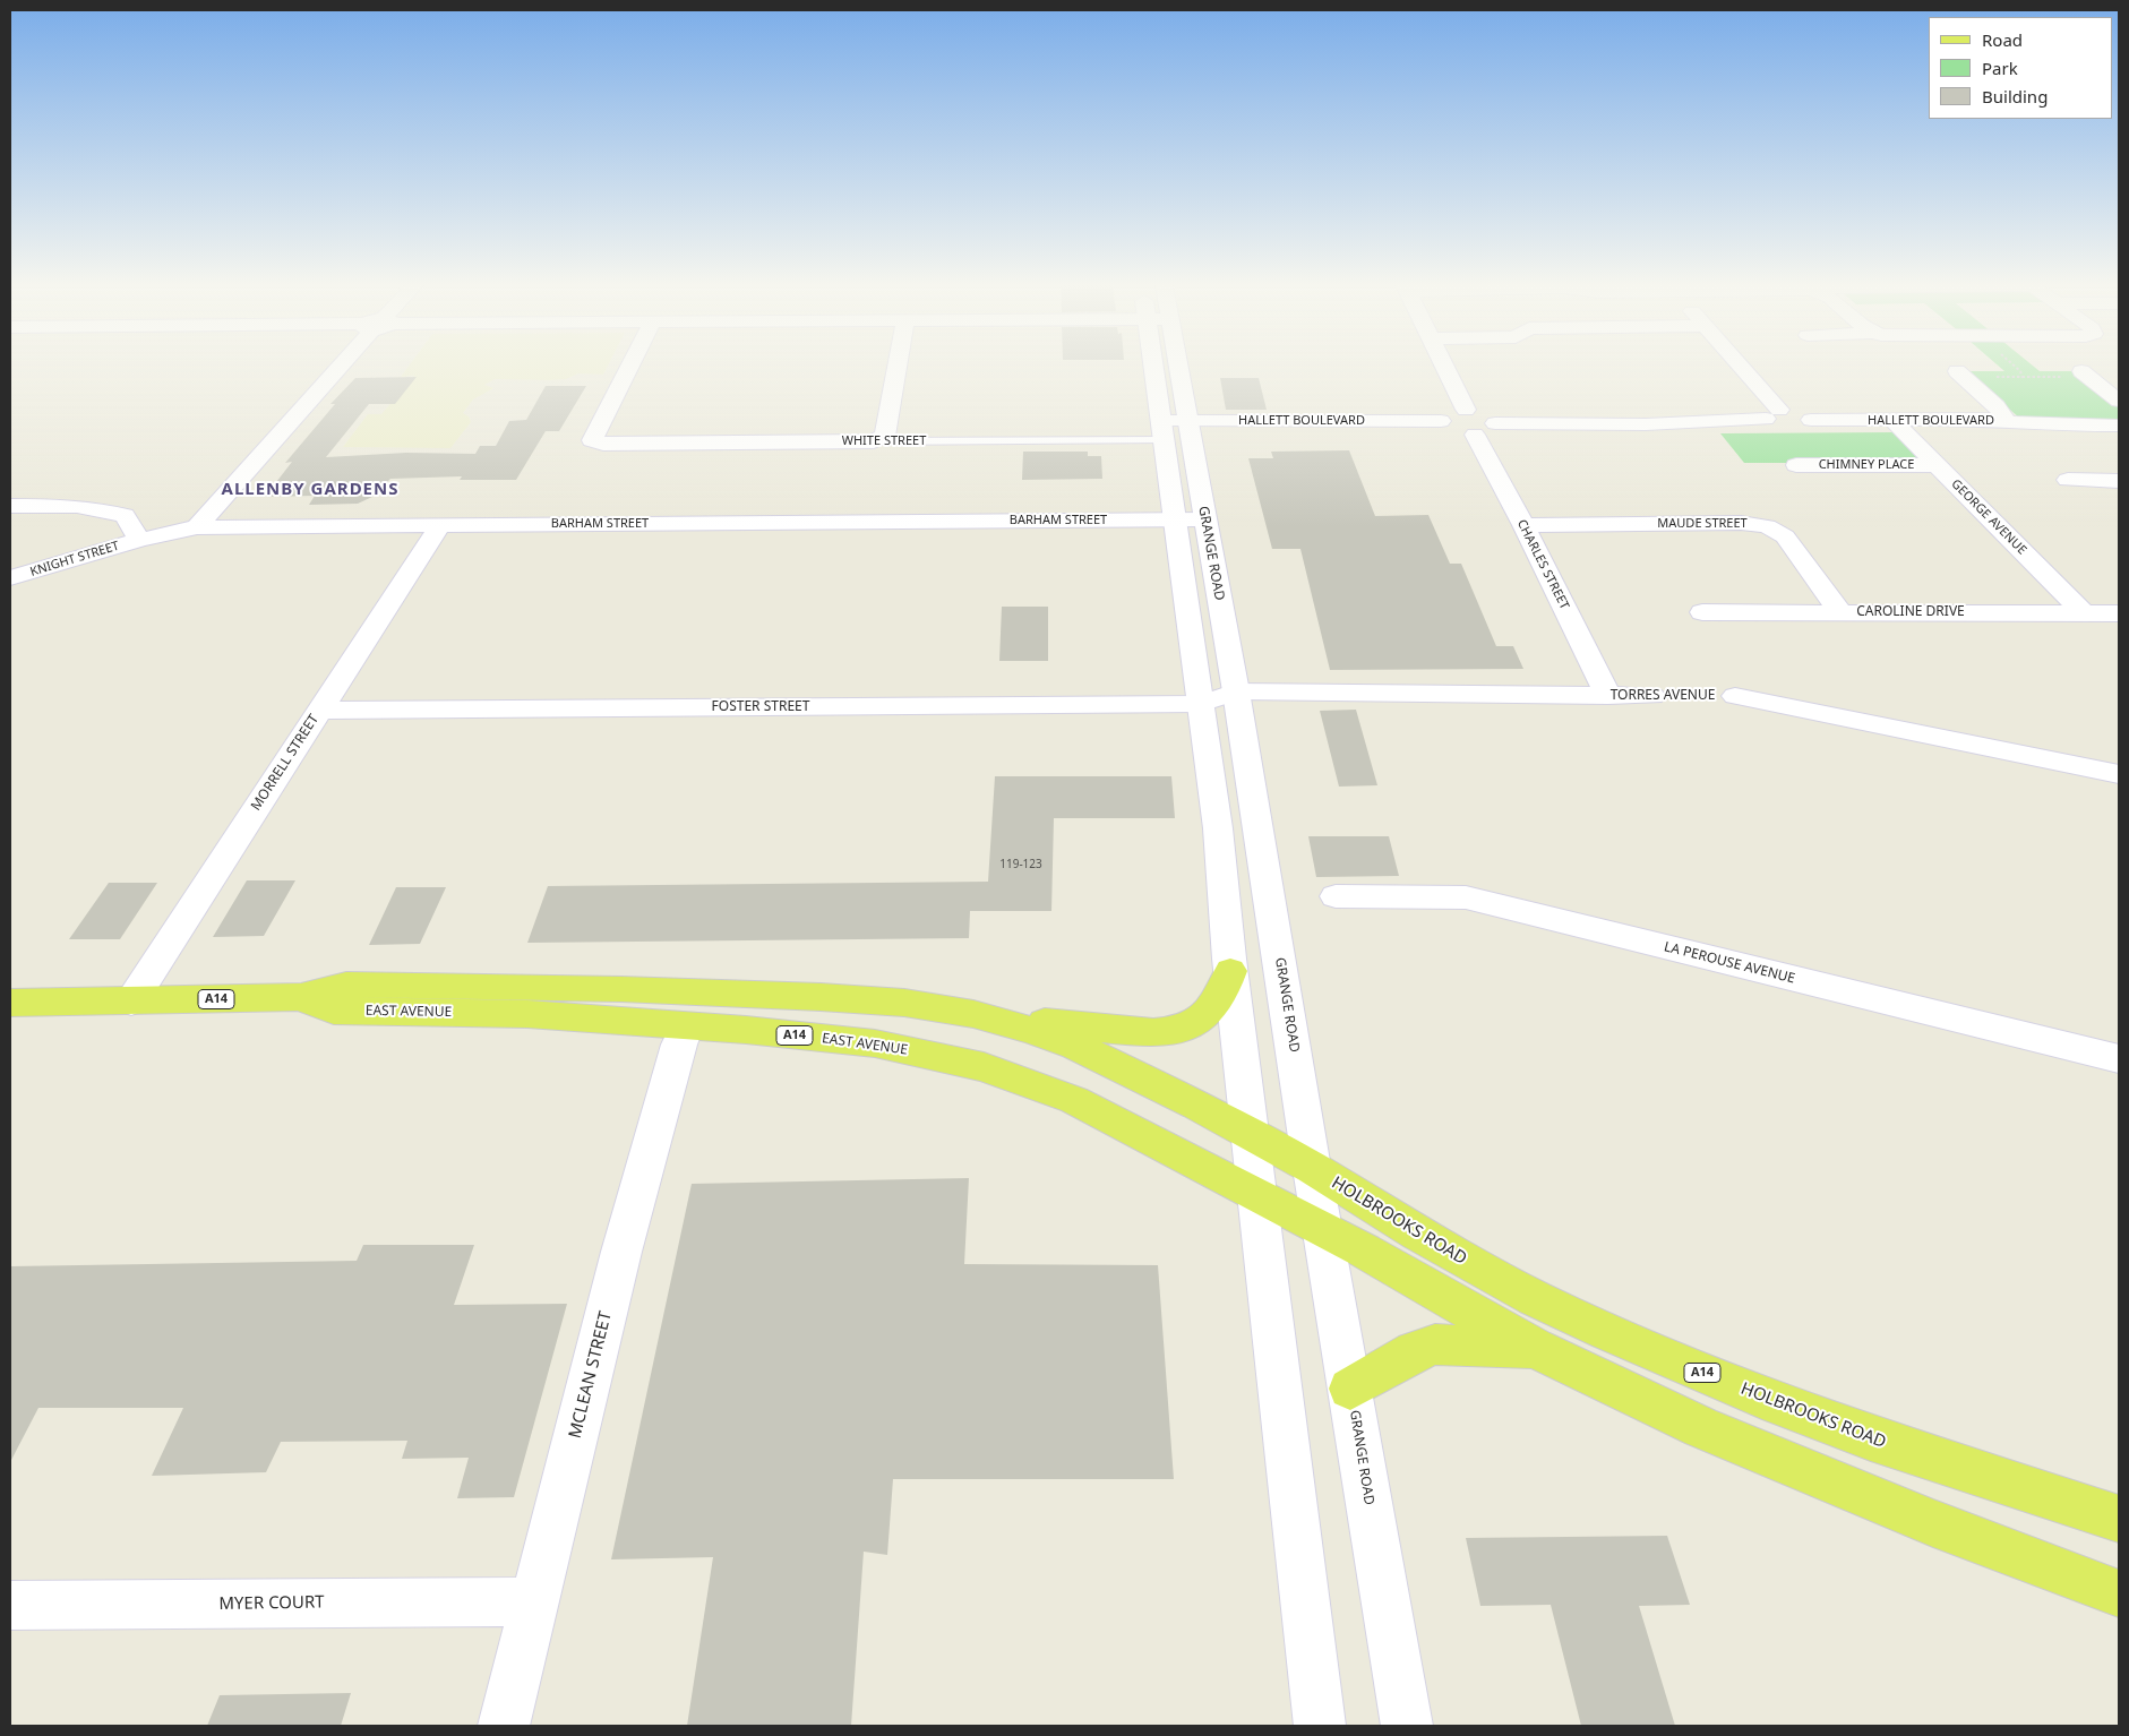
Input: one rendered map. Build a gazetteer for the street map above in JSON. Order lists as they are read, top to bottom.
{
  "streets": {
    "main road": ["A14", "EAST AVENUE", "HOLBROOKS ROAD"],
    "street": [
      "HALLETT BOULEVARD",
      "WHITE STREET",
      "CHIMNEY PLACE",
      "GEORGE AVENUE",
      "BARHAM STREET",
      "MAUDE STREET",
      "GRANGE ROAD",
      "KNIGHT STREET",
      "CHARLES STREET",
      "CAROLINE DRIVE",
      "TORRES AVENUE",
      "FOSTER STREET",
      "MORRELL STREET",
      "LA PEROUSE AVENUE",
      "MCLEAN STREET",
      "MYER COURT"
    ]
  },
  "crossings": [
    ["HALLETT BOULEVARD", "WHITE STREET"],
    ["HALLETT BOULEVARD", "GEORGE AVENUE"],
    ["HALLETT BOULEVARD", "GRANGE ROAD"],
    ["HALLETT BOULEVARD", "CHARLES STREET"],
    ["CHIMNEY PLACE", "GEORGE AVENUE"],
    ["GEORGE AVENUE", "CAROLINE DRIVE"],
    ["BARHAM STREET", "GRANGE ROAD"],
    ["BARHAM STREET", "KNIGHT STREET"],
    ["BARHAM STREET", "MORRELL STREET"],
    ["MAUDE STREET", "CHARLES STREET"],
    ["MAUDE STREET", "CAROLINE DRIVE"],
    ["GRANGE ROAD", "TORRES AVENUE"],
    ["GRANGE ROAD", "A14"],
    ["GRANGE ROAD", "EAST AVENUE"],
    ["GRANGE ROAD", "HOLBROOKS ROAD"],
    ["CHARLES STREET", "TORRES AVENUE"],
    ["TORRES AVENUE", "FOSTER STREET"],
    ["FOSTER STREET", "MORRELL STREET"],
    ["MORRELL STREET", "EAST AVENUE"],
    ["A14", "EAST AVENUE"],
    ["A14", "HOLBROOKS ROAD"],
    ["EAST AVENUE", "HOLBROOKS ROAD"],
    ["EAST AVENUE", "MCLEAN STREET"],
    ["MCLEAN STREET", "MYER COURT"]
  ],
  "districts": ["ALLENBY GARDENS"],
  "house_numbers": ["119-123"],
  "legend": ["Road", "Park", "Building"]
}
